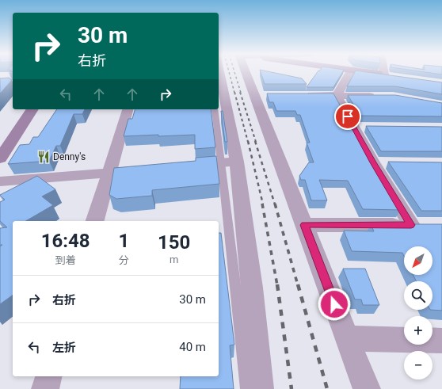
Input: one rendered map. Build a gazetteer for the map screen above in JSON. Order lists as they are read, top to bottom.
{
  "places": {
    "restaurant": ["Denny's"]
  },
  "north": "bottom left",
  "page": {
    "turn": ["30 m", "右折"],
    "eta": [
      "16:48",
      "到着",
      "1",
      "分",
      "150",
      "m"
    ],
    "map_buttons": ["+", "−"],
    "list": [
      {
        "name": "右折",
        "value": "30 m"
      },
      {
        "name": "左折",
        "value": "40 m"
      }
    ]
  }
}
